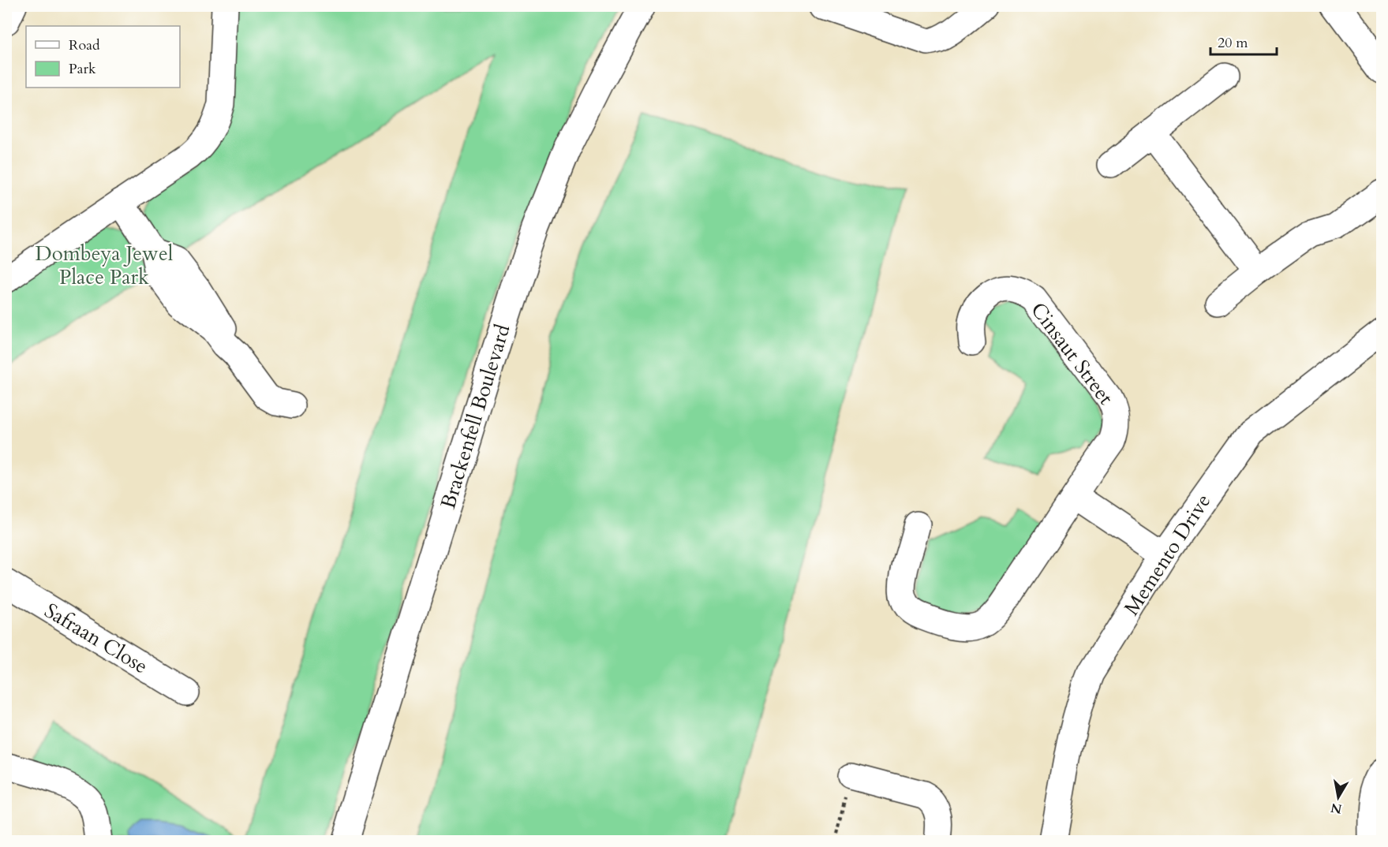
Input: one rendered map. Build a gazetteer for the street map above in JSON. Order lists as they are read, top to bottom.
{
  "streets": {
    "street": [
      "Cinsaut Street",
      "Brackenfell Boulevard",
      "Memento Drive",
      "Safraan Close"
    ]
  },
  "parks": ["Dombeya Jewel Place Park"],
  "legend": ["Road", "Park"],
  "scale_bar": "20 m",
  "north": "bottom"
}
